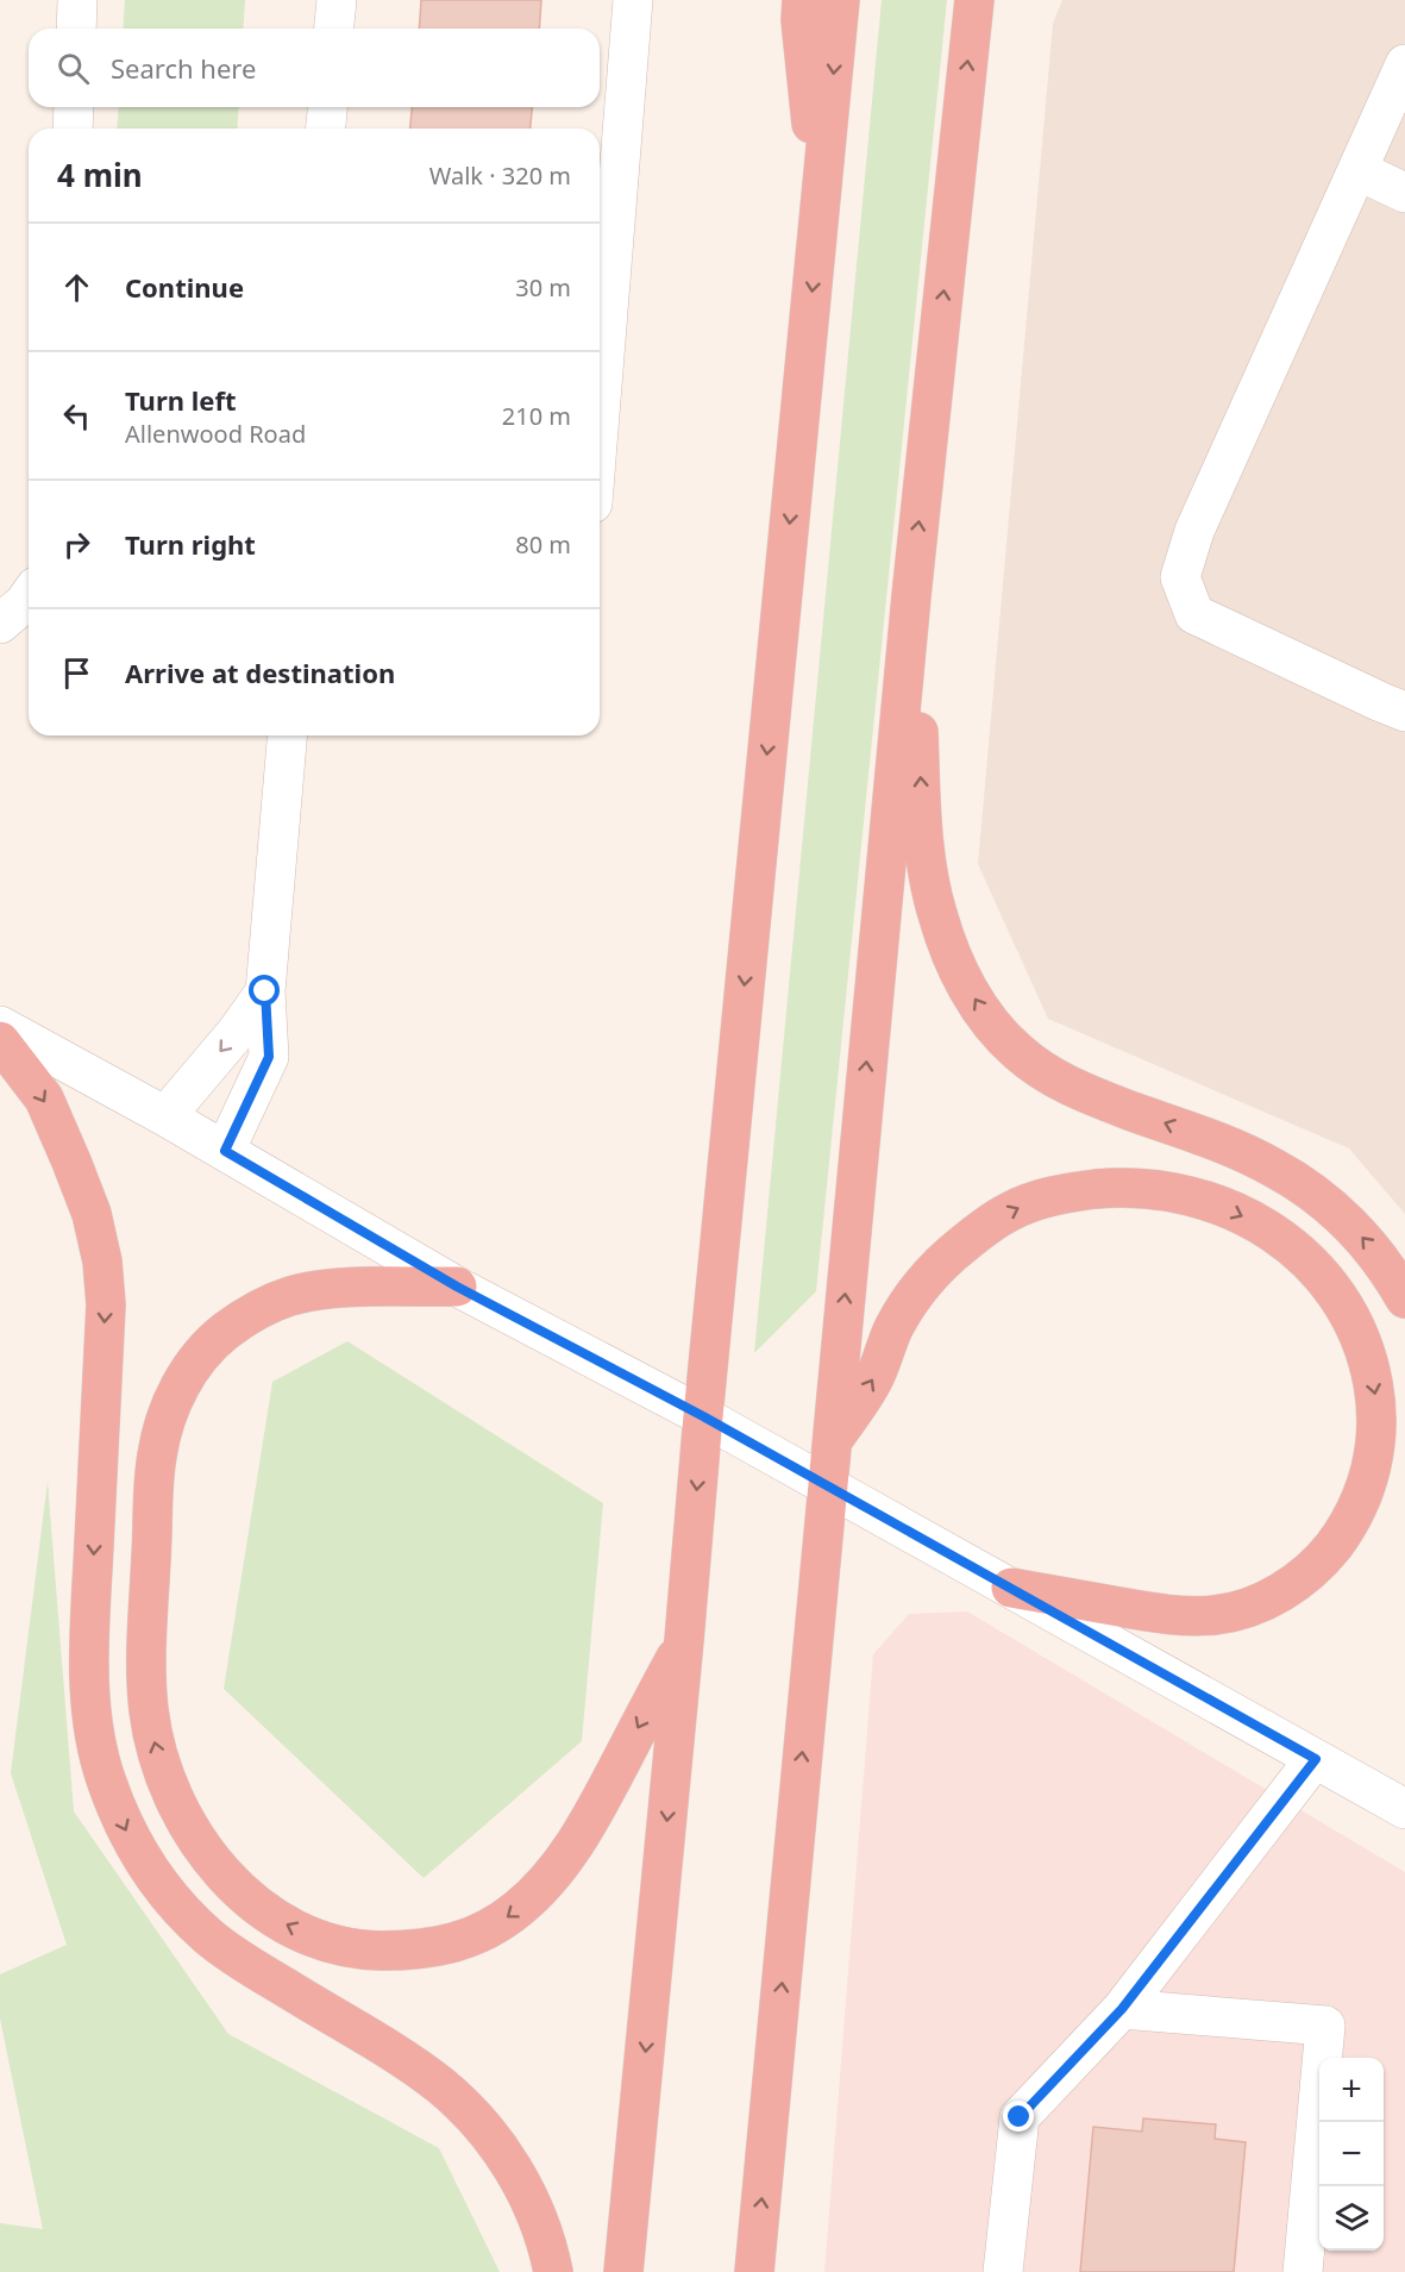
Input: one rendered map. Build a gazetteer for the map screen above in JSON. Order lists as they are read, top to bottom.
{
  "page": {
    "search": "Search here",
    "heading": ["4 min", "Walk · 320 m"],
    "list": [
      ["Continue", "30 m"],
      ["Turn left", "Allenwood Road", "210 m"],
      ["Turn right", "80 m"],
      "Arrive at destination"
    ],
    "map_buttons": ["+", "−"]
  }
}
